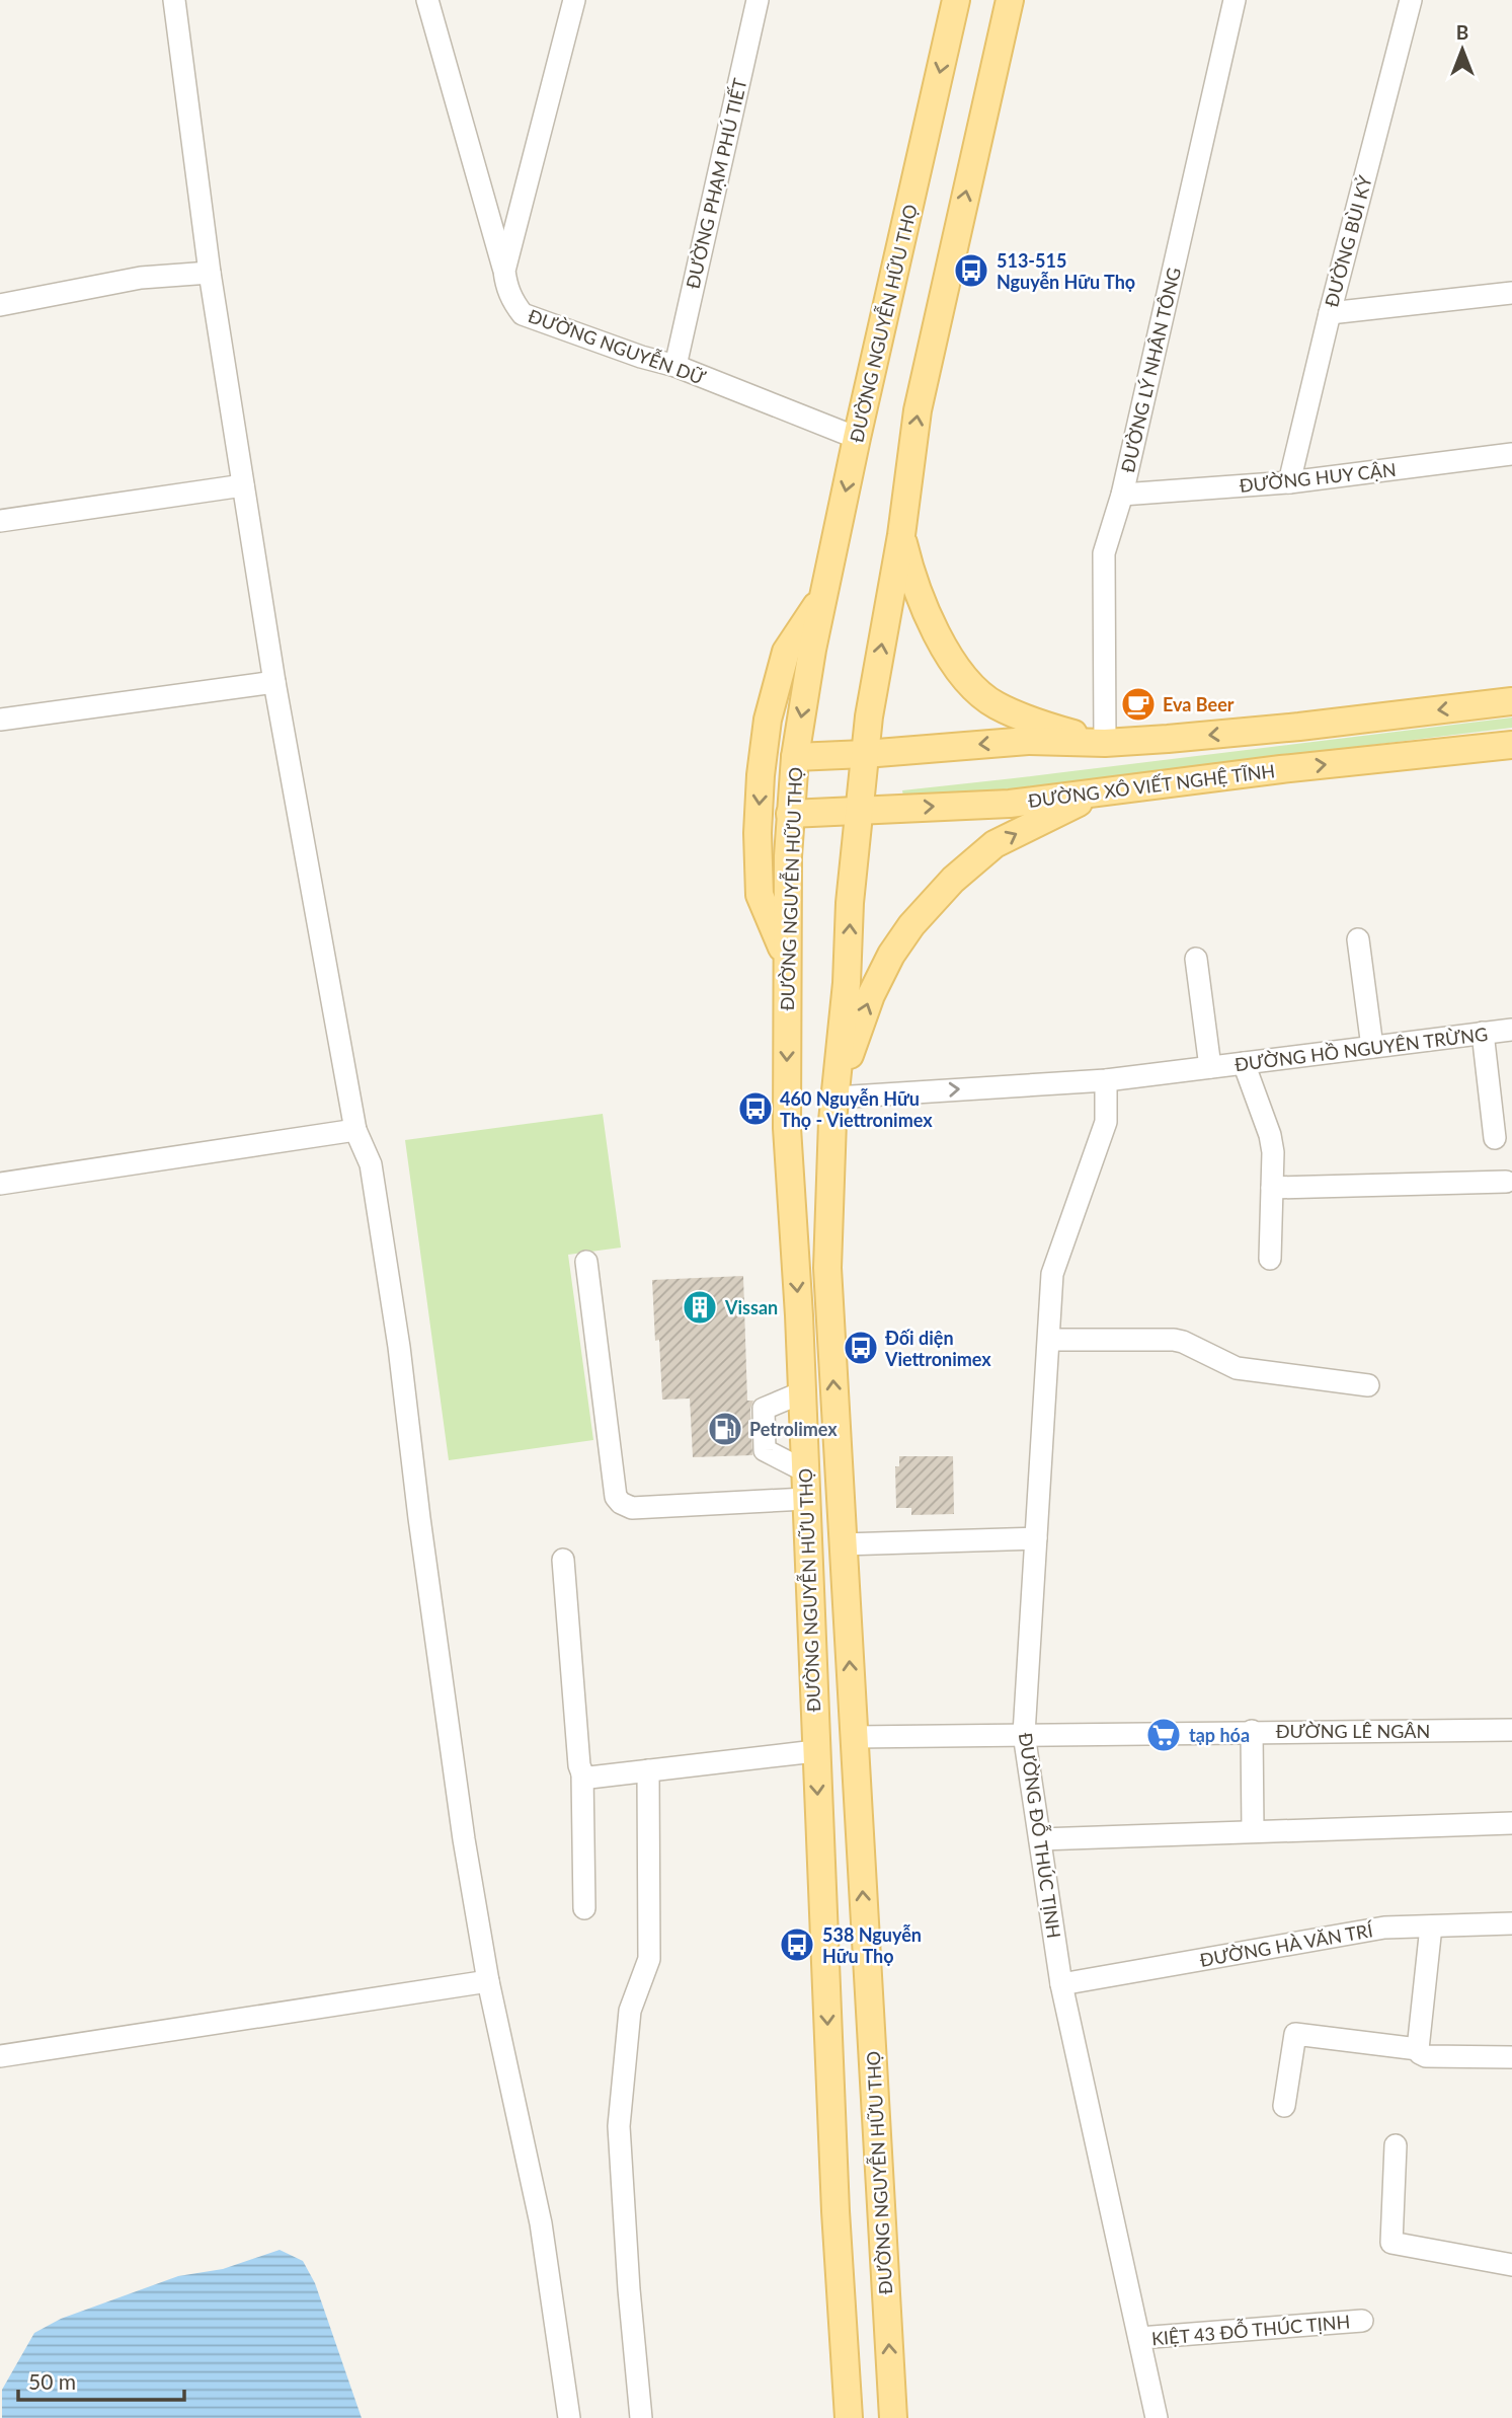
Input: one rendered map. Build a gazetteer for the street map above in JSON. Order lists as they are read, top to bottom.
{
  "streets": {
    "main road": ["ĐƯỜNG NGUYỄN HỮU THỌ", "ĐƯỜNG XÔ VIẾT NGHỆ TĨNH"],
    "street": [
      "ĐƯỜNG PHẠM PHÚ TIẾT",
      "ĐƯỜNG BÙI KỶ",
      "ĐƯỜNG NGUYỄN DỮ",
      "ĐƯỜNG LÝ NHÂN TÔNG",
      "ĐƯỜNG HUY CẬN",
      "ĐƯỜNG HỒ NGUYÊN TRỪNG",
      "ĐƯỜNG LÊ NGÂN",
      "ĐƯỜNG ĐỖ THÚC TỊNH",
      "ĐƯỜNG HÀ VĂN TRÍ",
      "KIỆT 43 ĐỖ THÚC TỊNH"
    ]
  },
  "crossings": [
    ["ĐƯỜNG PHẠM PHÚ TIẾT", "ĐƯỜNG NGUYỄN DỮ"],
    ["ĐƯỜNG BÙI KỶ", "ĐƯỜNG HUY CẬN"],
    ["ĐƯỜNG NGUYỄN HỮU THỌ", "ĐƯỜNG NGUYỄN DỮ"],
    ["ĐƯỜNG NGUYỄN HỮU THỌ", "ĐƯỜNG XÔ VIẾT NGHỆ TĨNH"],
    ["ĐƯỜNG NGUYỄN HỮU THỌ", "ĐƯỜNG HỒ NGUYÊN TRỪNG"],
    ["ĐƯỜNG NGUYỄN HỮU THỌ", "ĐƯỜNG LÊ NGÂN"],
    ["ĐƯỜNG NGUYỄN HỮU THỌ", "ĐƯỜNG ĐỖ THÚC TỊNH"],
    ["ĐƯỜNG LÝ NHÂN TÔNG", "ĐƯỜNG HUY CẬN"],
    ["ĐƯỜNG HỒ NGUYÊN TRỪNG", "ĐƯỜNG ĐỖ THÚC TỊNH"],
    ["ĐƯỜNG LÊ NGÂN", "ĐƯỜNG ĐỖ THÚC TỊNH"],
    ["ĐƯỜNG ĐỖ THÚC TỊNH", "ĐƯỜNG HÀ VĂN TRÍ"],
    ["ĐƯỜNG ĐỖ THÚC TỊNH", "KIỆT 43 ĐỖ THÚC TỊNH"]
  ],
  "places": {
    "bus stop": [
      "513-515 Nguyễn Hữu Thọ",
      "460 Nguyễn Hữu Thọ - Viettronimex",
      "Đối diện Viettronimex",
      "538 Nguyễn Hữu Thọ"
    ],
    "cafe": ["Eva Beer"],
    "building": ["Vissan"],
    "fuel station": ["Petrolimex"],
    "supermarket": ["tạp hóa"]
  },
  "scale_bar": "50 m",
  "north": "top"
}
